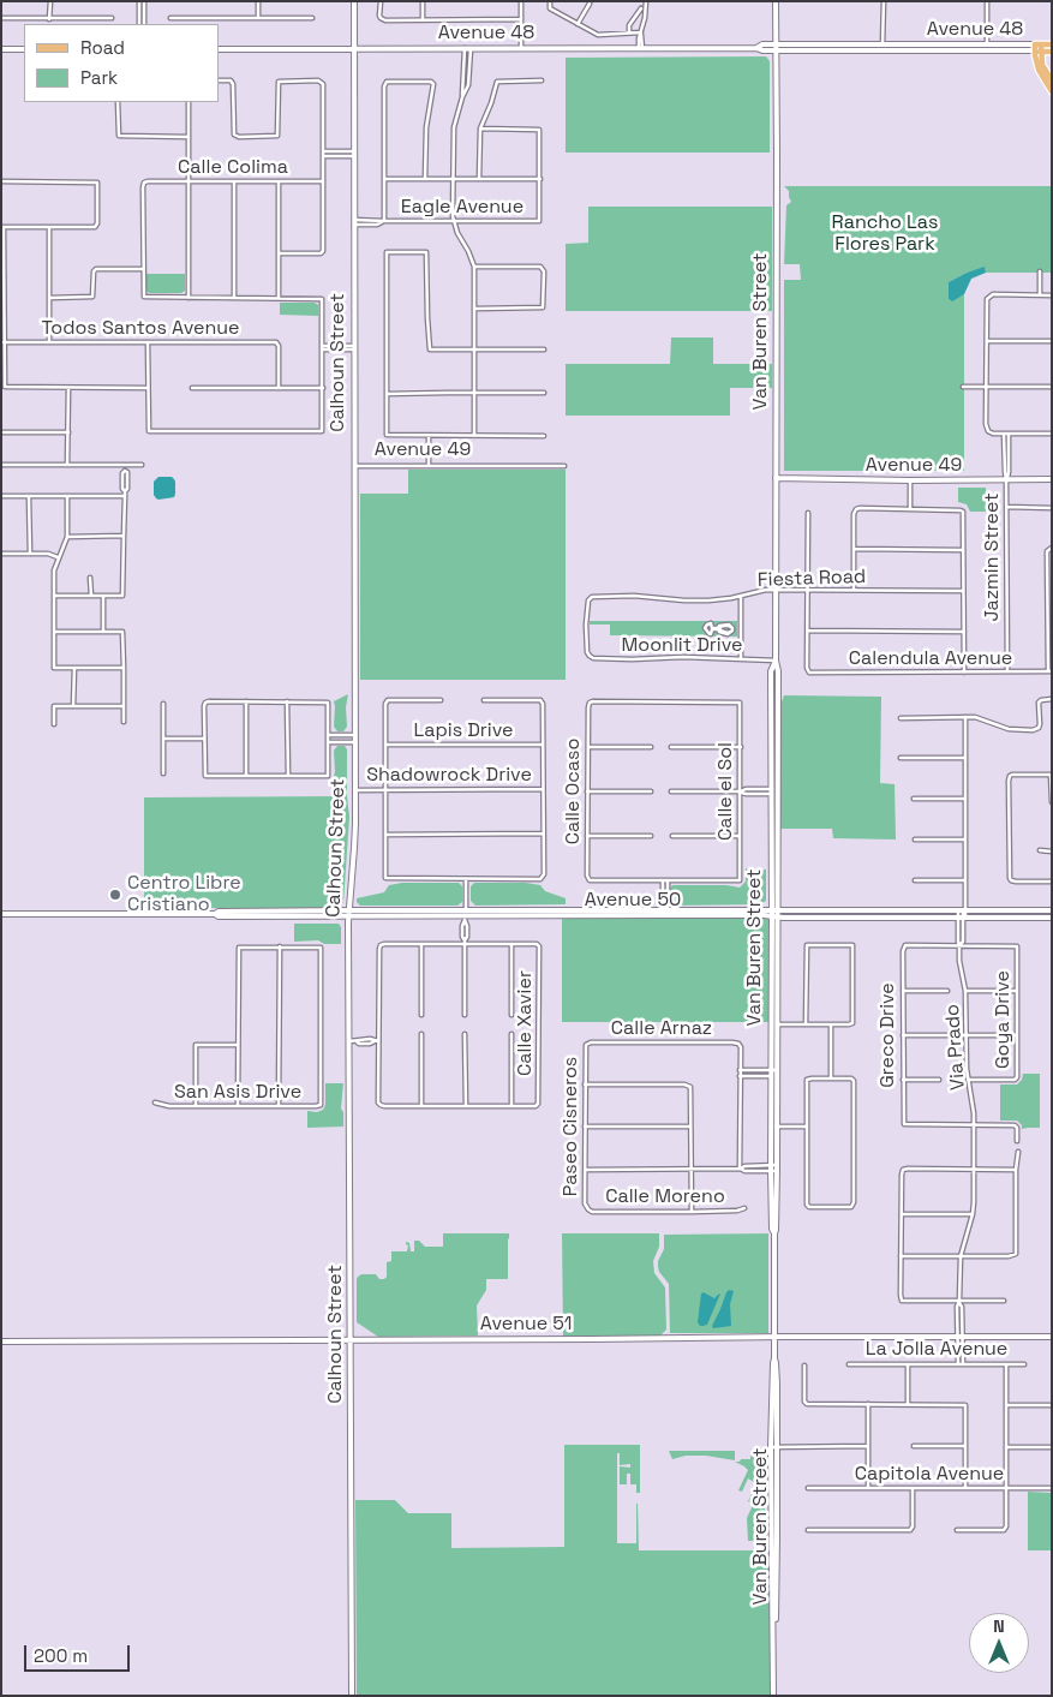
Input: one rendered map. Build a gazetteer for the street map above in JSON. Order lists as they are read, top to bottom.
{
  "streets": {
    "main road": ["Avenue 48"],
    "street": [
      "Calle Colima",
      "Eagle Avenue",
      "Todos Santos Avenue",
      "Van Buren Street",
      "Calhoun Street",
      "Avenue 49",
      "Jazmin Street",
      "Fiesta Road",
      "Moonlit Drive",
      "Calendula Avenue",
      "Lapis Drive",
      "Shadowrock Drive",
      "Calle Ocaso",
      "Calle el Sol",
      "Avenue 50",
      "Goya Drive",
      "Calle Xavier",
      "Calle Arnaz",
      "Greco Drive",
      "Via Prado",
      "San Asis Drive",
      "Paseo Cisneros",
      "Calle Moreno",
      "Avenue 51",
      "La Jolla Avenue",
      "Capitola Avenue"
    ]
  },
  "crossings": [
    ["Avenue 48", "Van Buren Street"],
    ["Avenue 48", "Calhoun Street"],
    ["Eagle Avenue", "Calhoun Street"],
    ["Van Buren Street", "Avenue 49"],
    ["Van Buren Street", "Fiesta Road"],
    ["Van Buren Street", "Moonlit Drive"],
    ["Van Buren Street", "Avenue 50"],
    ["Van Buren Street", "Avenue 51"],
    ["Calhoun Street", "Avenue 49"],
    ["Calhoun Street", "Shadowrock Drive"],
    ["Calhoun Street", "Avenue 50"],
    ["Calhoun Street", "Avenue 51"],
    ["Avenue 49", "Jazmin Street"],
    ["Jazmin Street", "Calendula Avenue"],
    ["Fiesta Road", "Moonlit Drive"],
    ["Calle Ocaso", "Calle el Sol"],
    ["Avenue 50", "Via Prado"],
    ["Goya Drive", "Greco Drive"],
    ["Goya Drive", "Via Prado"],
    ["Calle Arnaz", "Paseo Cisneros"],
    ["Greco Drive", "Via Prado"],
    ["Via Prado", "Avenue 51"],
    ["Via Prado", "La Jolla Avenue"],
    ["Paseo Cisneros", "Calle Moreno"]
  ],
  "parks": ["Rancho Las Flores Park"],
  "places": ["Centro Libre Cristiano"],
  "legend": ["Road", "Park"],
  "scale_bar": "200 m",
  "north": "top"
}
